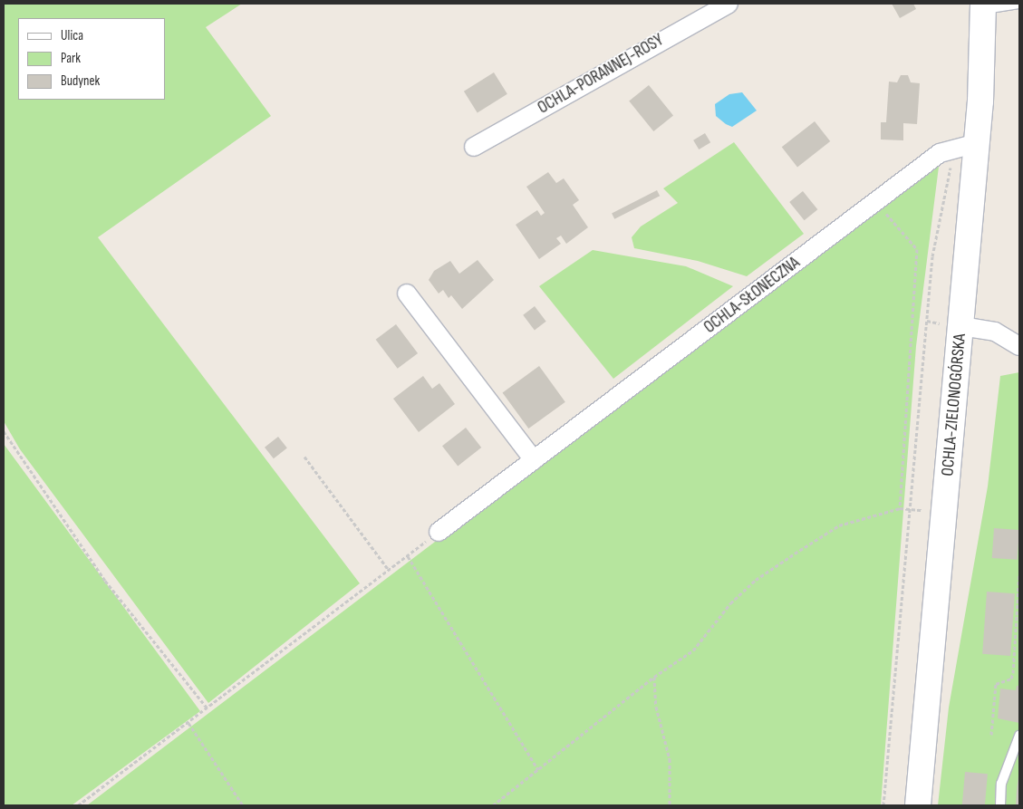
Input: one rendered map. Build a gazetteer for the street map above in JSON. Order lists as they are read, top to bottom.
{
  "streets": {
    "street": ["OCHLA-PORANNEJ-ROSY", "OCHLA-SŁONECZNA", "OCHLA-ZIELONOGÓRSKA"]
  },
  "crossings": [
    ["OCHLA-SŁONECZNA", "OCHLA-ZIELONOGÓRSKA"]
  ],
  "legend": ["Ulica", "Park", "Budynek"]
}
